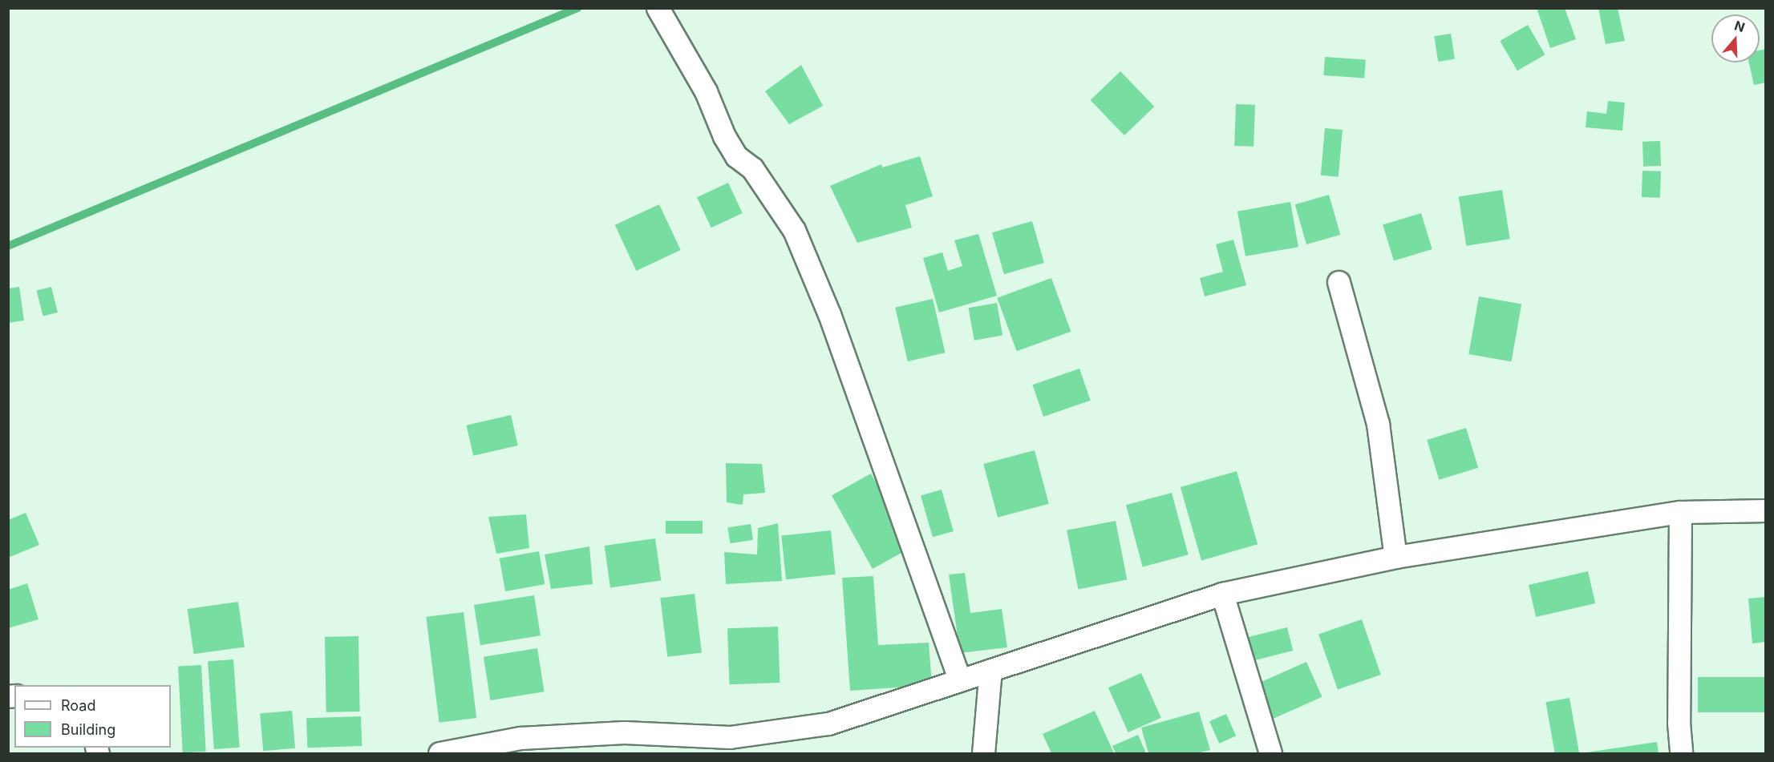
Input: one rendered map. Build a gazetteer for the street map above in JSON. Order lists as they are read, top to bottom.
{
  "legend": ["Road", "Building"],
  "north": "top"
}
